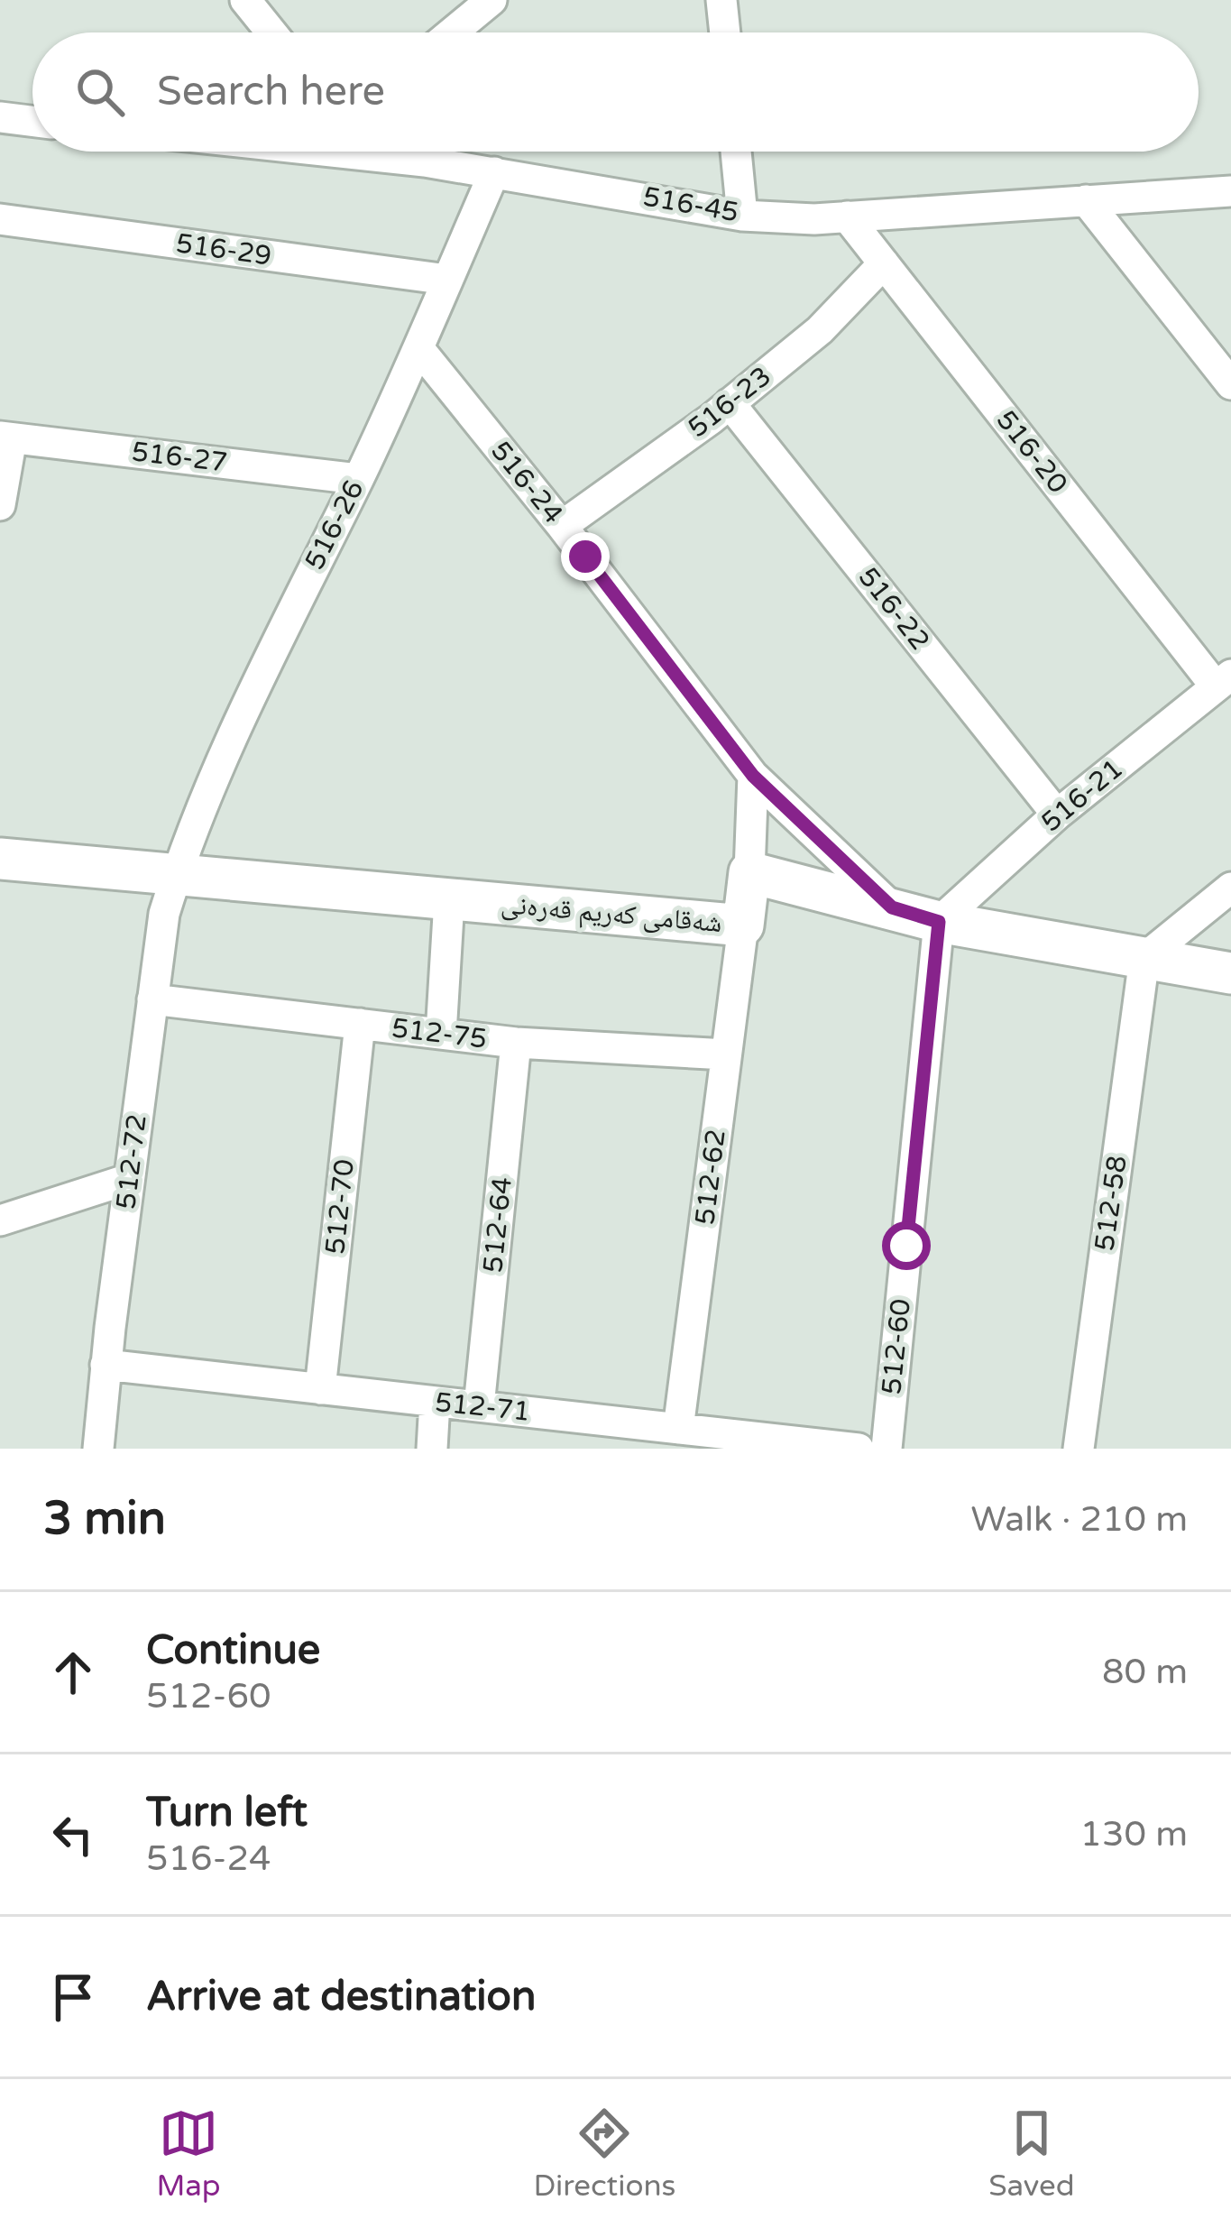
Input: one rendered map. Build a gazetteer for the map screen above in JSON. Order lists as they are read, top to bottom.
{
  "streets": {
    "street": [
      "516-45",
      "516-29",
      "516-23",
      "516-20",
      "516-27",
      "516-24",
      "516-26",
      "516-22",
      "516-21",
      "شەقامی کەریم قەرەنی",
      "512-75",
      "512-72",
      "512-62",
      "512-58",
      "512-70",
      "512-64",
      "512-60",
      "512-71"
    ]
  },
  "crossings": [
    ["516-45", "516-20"],
    ["516-45", "516-26"],
    ["516-29", "516-26"],
    ["516-23", "516-20"],
    ["516-23", "516-24"],
    ["516-23", "516-22"],
    ["516-20", "516-21"],
    ["516-27", "516-26"],
    ["516-24", "516-26"],
    ["516-26", "شەقامی کەریم قەرەنی"],
    ["516-26", "512-72"],
    ["516-22", "516-21"],
    ["516-21", "512-60"],
    ["شەقامی کەریم قەرەنی", "512-72"],
    ["شەقامی کەریم قەرەنی", "512-62"],
    ["512-75", "512-72"],
    ["512-75", "512-62"],
    ["512-75", "512-70"],
    ["512-75", "512-64"],
    ["512-72", "512-71"],
    ["512-62", "512-71"],
    ["512-70", "512-71"],
    ["512-64", "512-71"]
  ],
  "page": {
    "search": "Search here",
    "heading": ["3 min", "Walk · 210 m"],
    "list": [
      ["Continue", "512-60", "80 m"],
      ["Turn left", "516-24", "130 m"],
      "Arrive at destination"
    ],
    "nav": ["Map", "Directions", "Saved"]
  }
}
